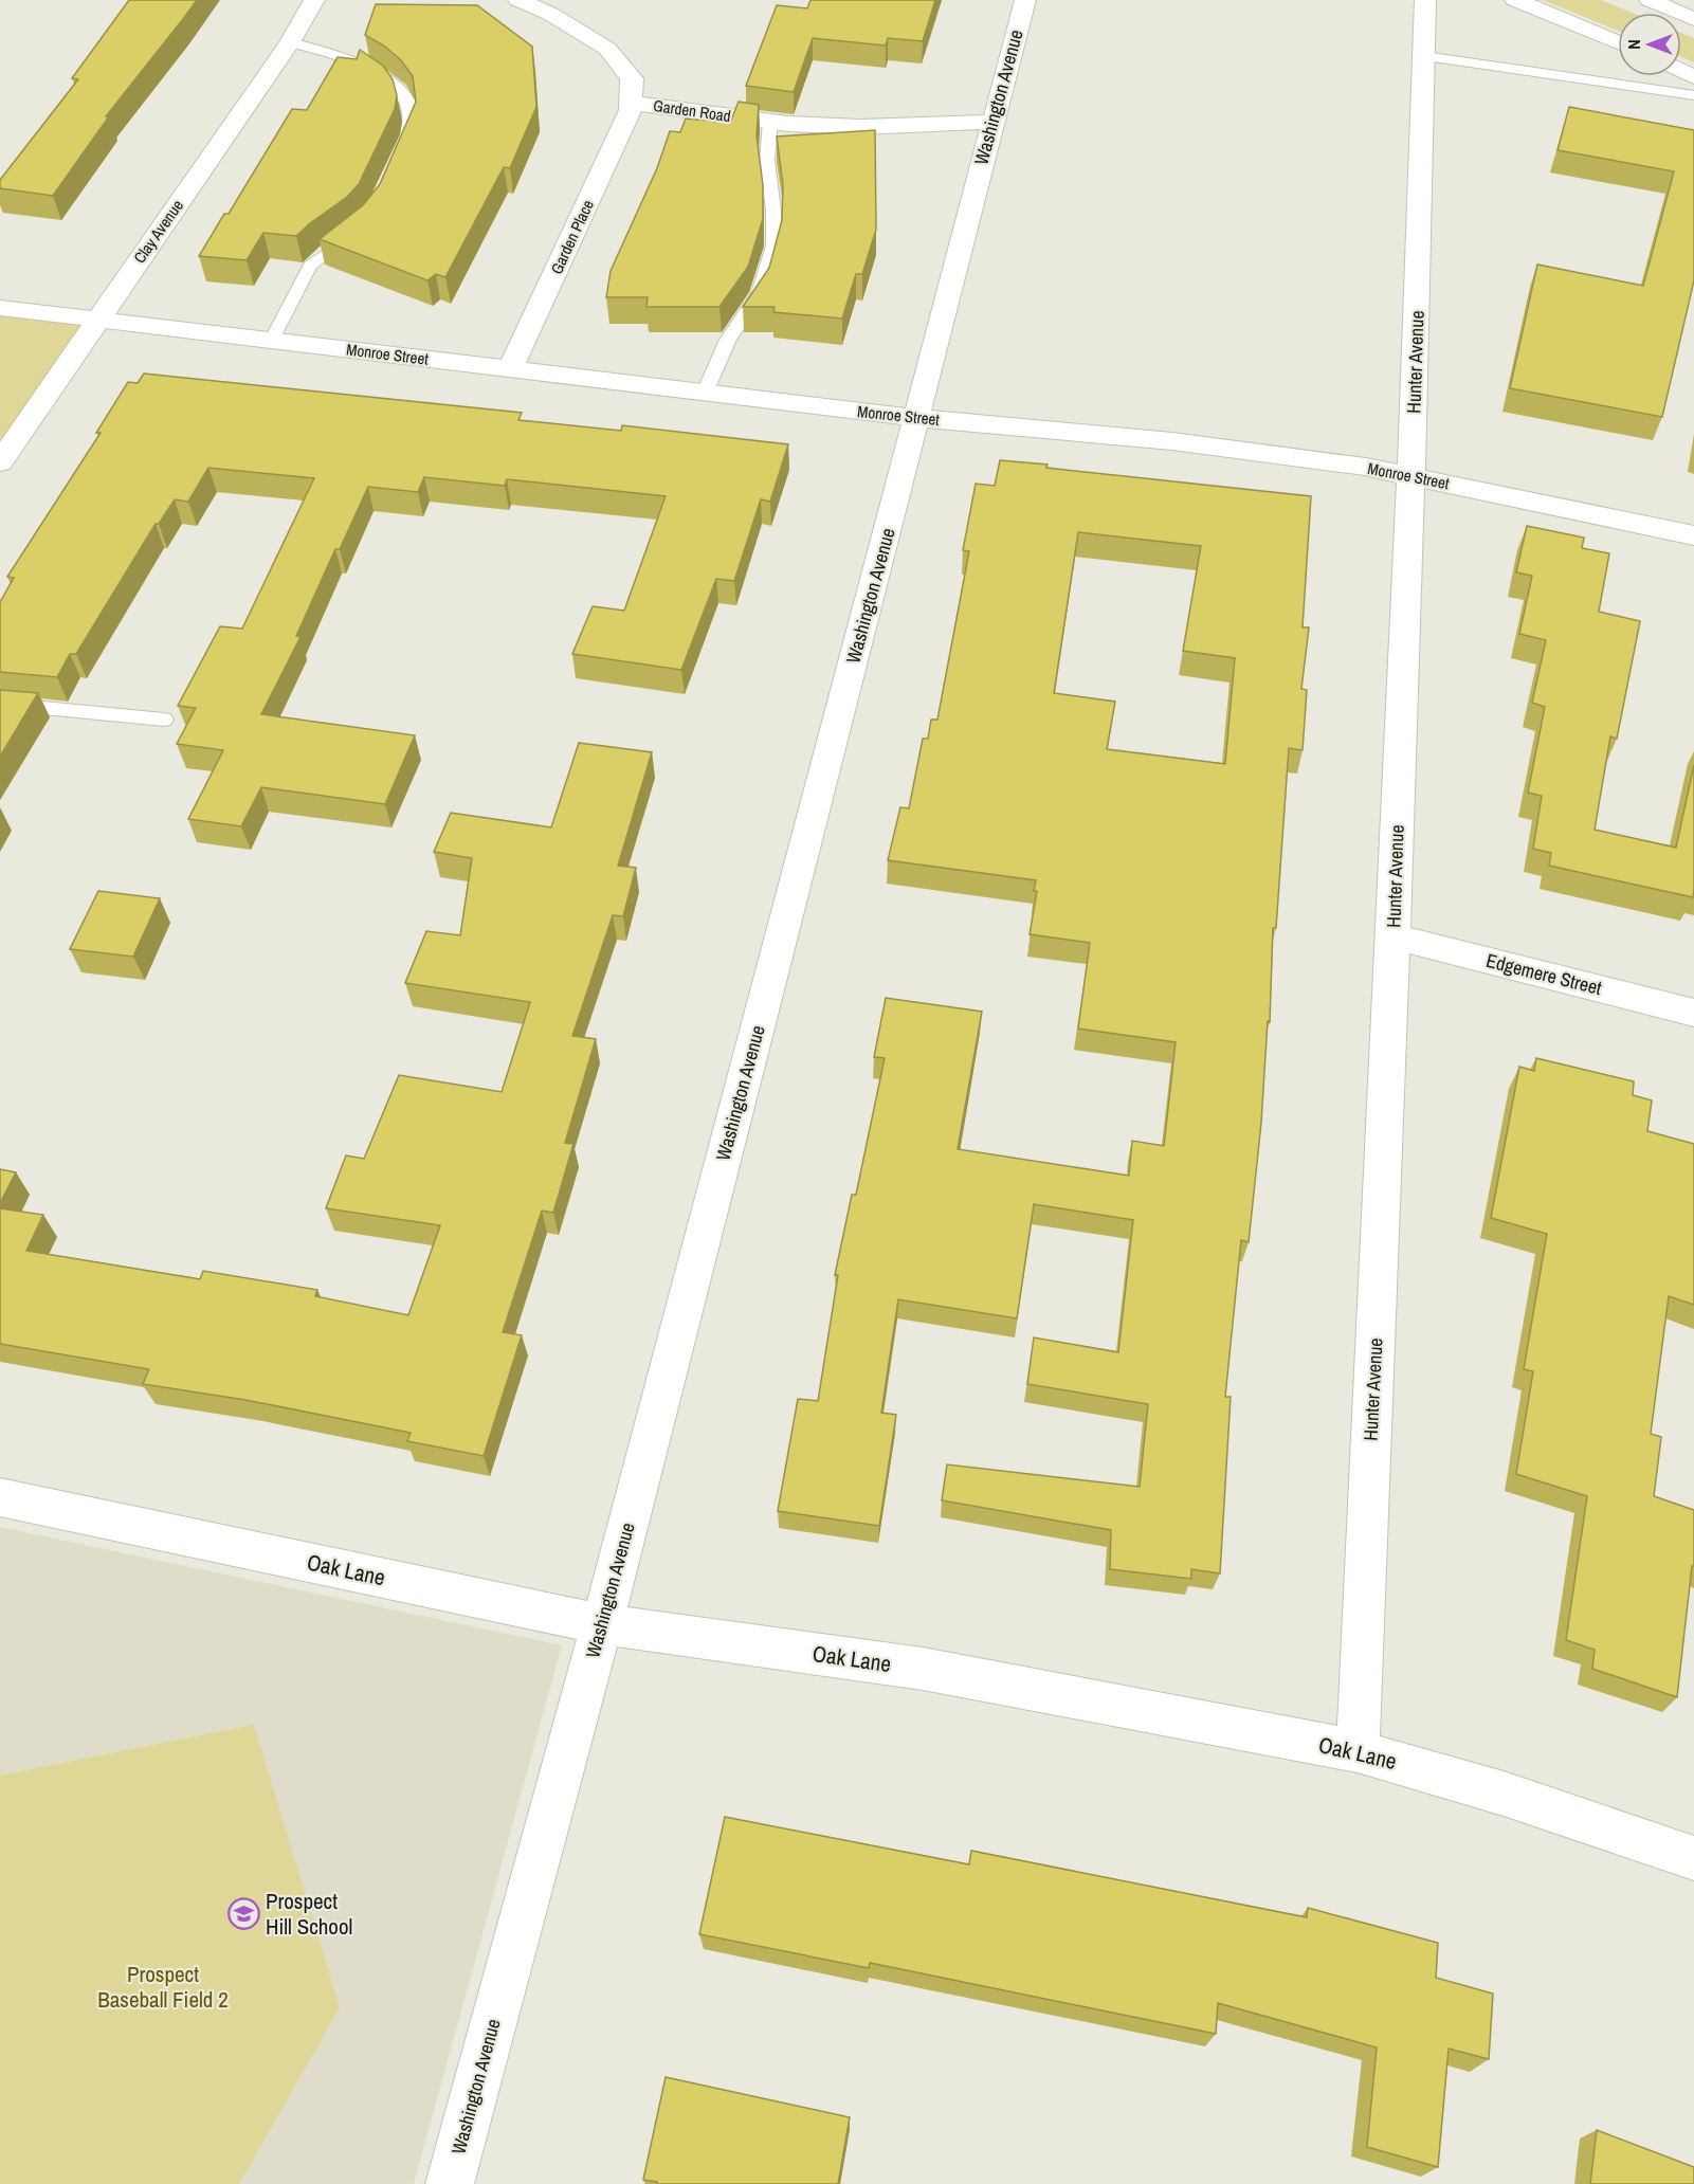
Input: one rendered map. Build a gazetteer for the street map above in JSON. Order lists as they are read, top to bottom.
{
  "streets": {
    "main road": [
      "Washington Avenue",
      "Garden Road",
      "Clay Avenue",
      "Garden Place",
      "Monroe Street",
      "Hunter Avenue",
      "Edgemere Street",
      "Oak Lane"
    ]
  },
  "crossings": [
    ["Washington Avenue", "Garden Road"],
    ["Washington Avenue", "Monroe Street"],
    ["Washington Avenue", "Oak Lane"],
    ["Garden Road", "Garden Place"],
    ["Clay Avenue", "Monroe Street"],
    ["Garden Place", "Monroe Street"],
    ["Monroe Street", "Hunter Avenue"],
    ["Hunter Avenue", "Edgemere Street"],
    ["Hunter Avenue", "Oak Lane"]
  ],
  "parks": ["Prospect Baseball Field 2"],
  "places": {
    "school or university": ["Prospect Hill School"]
  },
  "north": "left"
}
